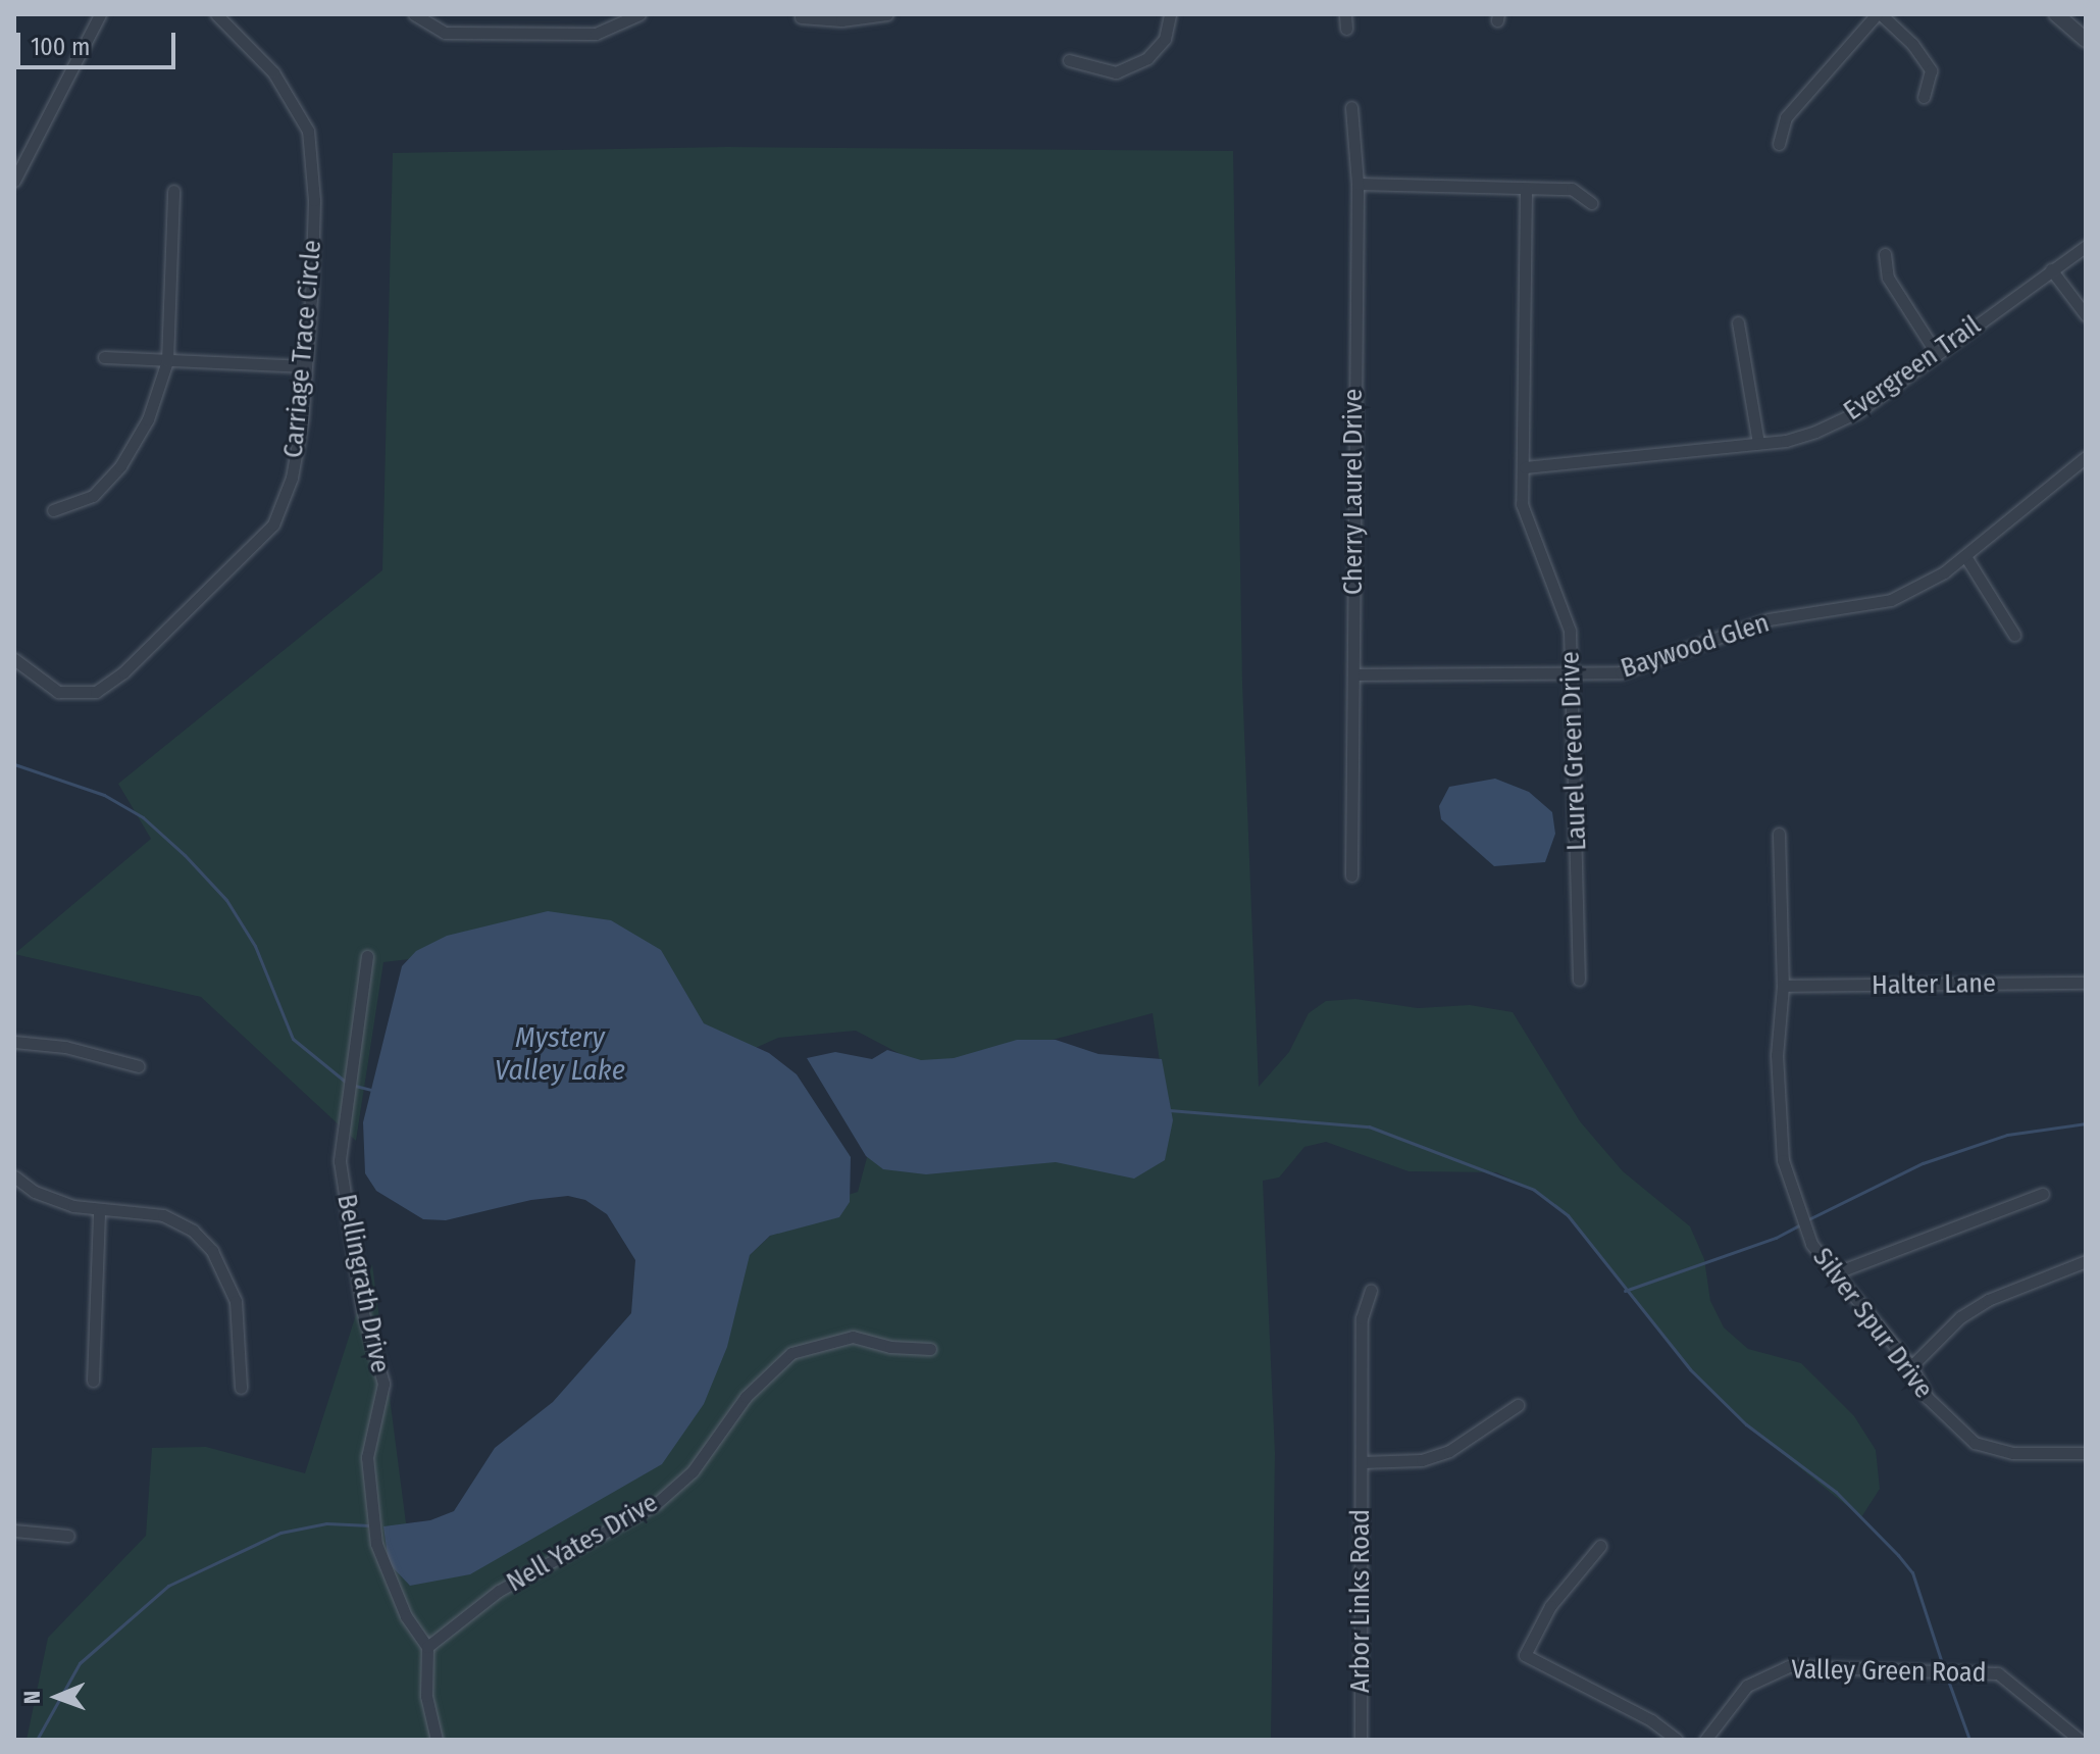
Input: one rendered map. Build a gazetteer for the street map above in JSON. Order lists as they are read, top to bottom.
{
  "streets": {
    "street": [
      "Carriage Trace Circle",
      "Evergreen Trail",
      "Cherry Laurel Drive",
      "Baywood Glen",
      "Laurel Green Drive",
      "Halter Lane",
      "Bellingrath Drive",
      "Silver Spur Drive",
      "Nell Yates Drive",
      "Arbor Links Road",
      "Valley Green Road"
    ]
  },
  "crossings": [
    ["Evergreen Trail", "Laurel Green Drive"],
    ["Cherry Laurel Drive", "Baywood Glen"],
    ["Baywood Glen", "Laurel Green Drive"],
    ["Halter Lane", "Silver Spur Drive"],
    ["Bellingrath Drive", "Nell Yates Drive"]
  ],
  "water": ["Mystery Valley Lake"],
  "scale_bar": "100 m",
  "north": "left"
}
